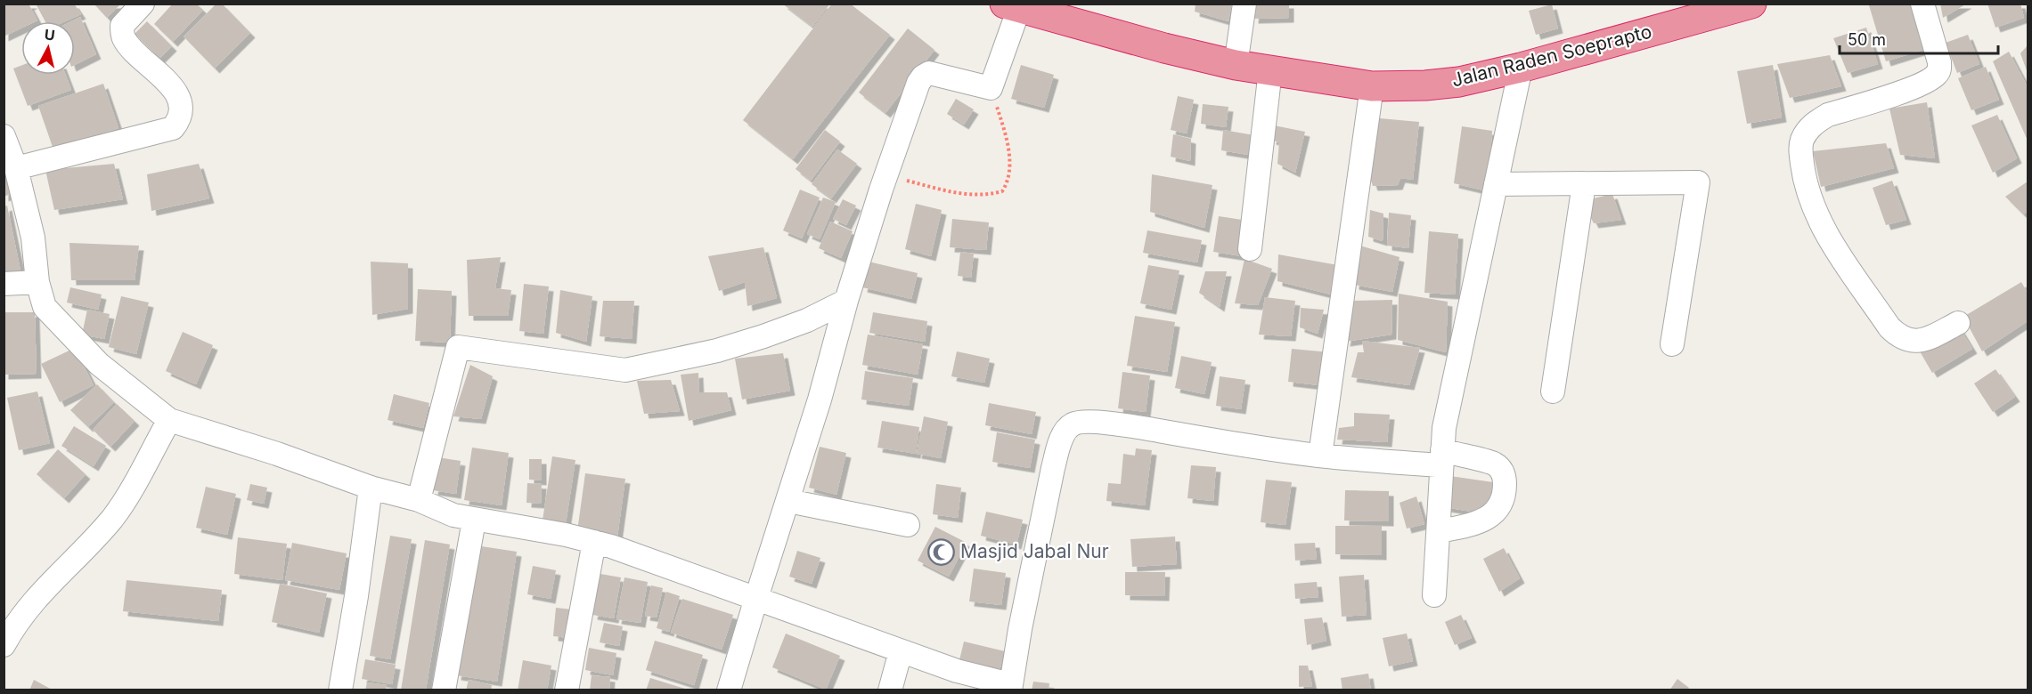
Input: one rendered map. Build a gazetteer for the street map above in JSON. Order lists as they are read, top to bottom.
{
  "streets": {
    "highway": ["Jalan Raden Soeprapto"]
  },
  "places": {
    "mosque": ["Masjid Jabal Nur"]
  },
  "scale_bar": "50 m",
  "north": "top"
}
